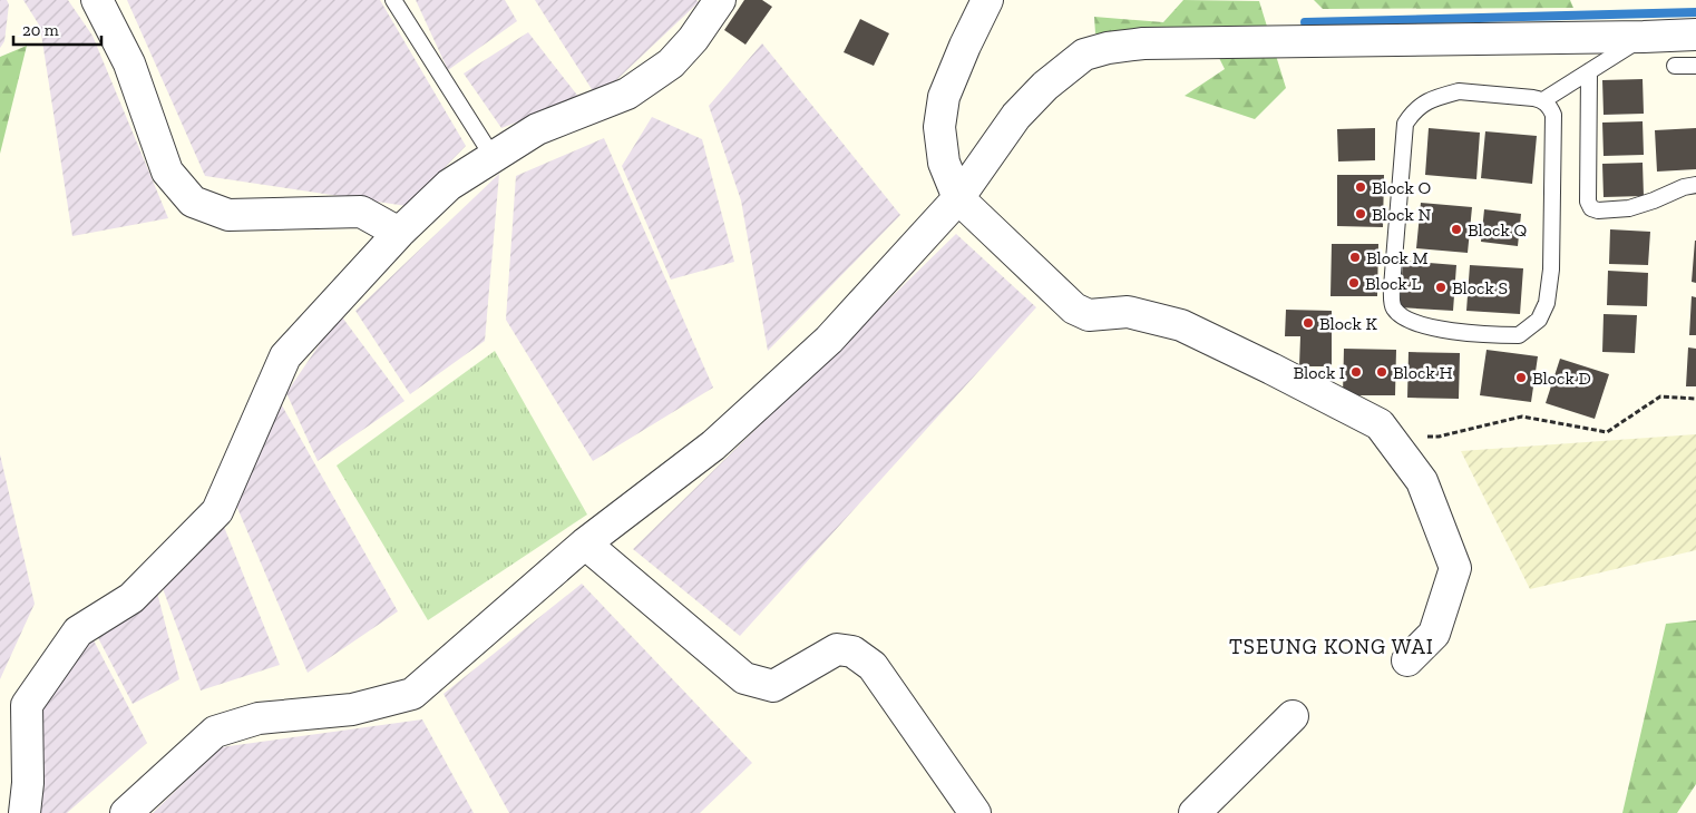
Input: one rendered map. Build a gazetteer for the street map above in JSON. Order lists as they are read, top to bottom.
{
  "districts": ["TSEUNG KONG WAI"],
  "places": [
    "Block O",
    "Block N",
    "Block Q",
    "Block M",
    "Block L",
    "Block S",
    "Block K",
    "Block I",
    "Block H",
    "Block D"
  ],
  "scale_bar": "20 m"
}
